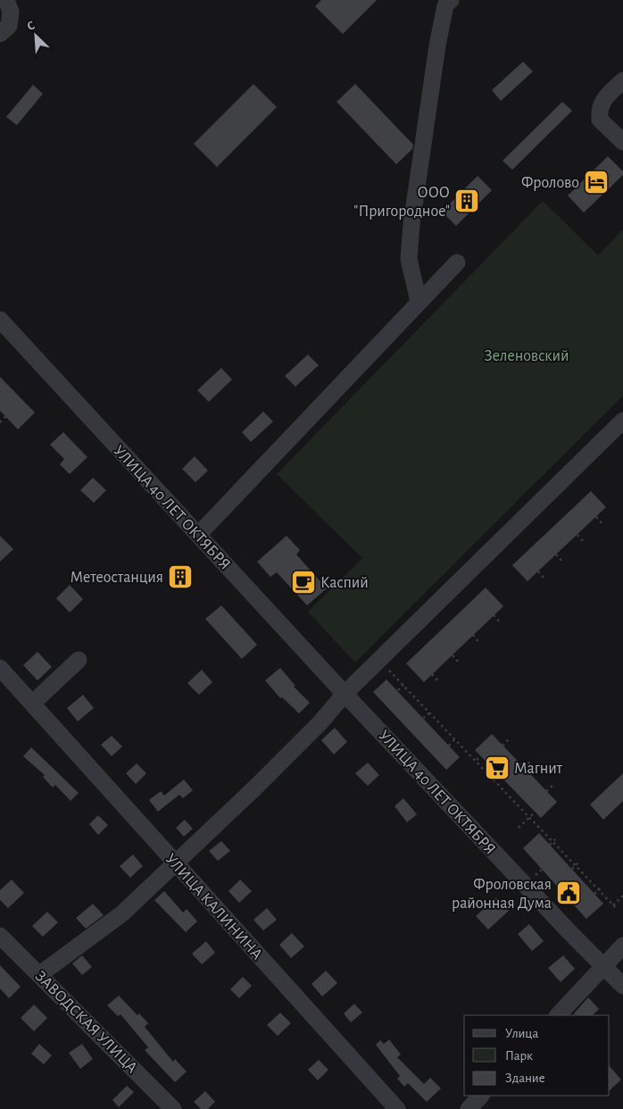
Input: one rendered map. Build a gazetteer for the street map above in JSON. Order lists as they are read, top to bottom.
{
  "streets": {
    "street": ["УЛИЦА 40 ЛЕТ ОКТЯБРЯ", "УЛИЦА КАЛИНИНА", "ЗАВОДСКАЯ УЛИЦА"]
  },
  "parks": ["Зеленовский"],
  "places": {
    "hotel": ["Фролово"],
    "building": ["ООО \"Пригородное\"", "Метеостанция"],
    "cafe": ["Каспий"],
    "supermarket": ["Магнит"],
    "public building": ["Фроловская районная Дума"]
  },
  "legend": ["Улица", "Парк", "Здание"],
  "north": "top left"
}
